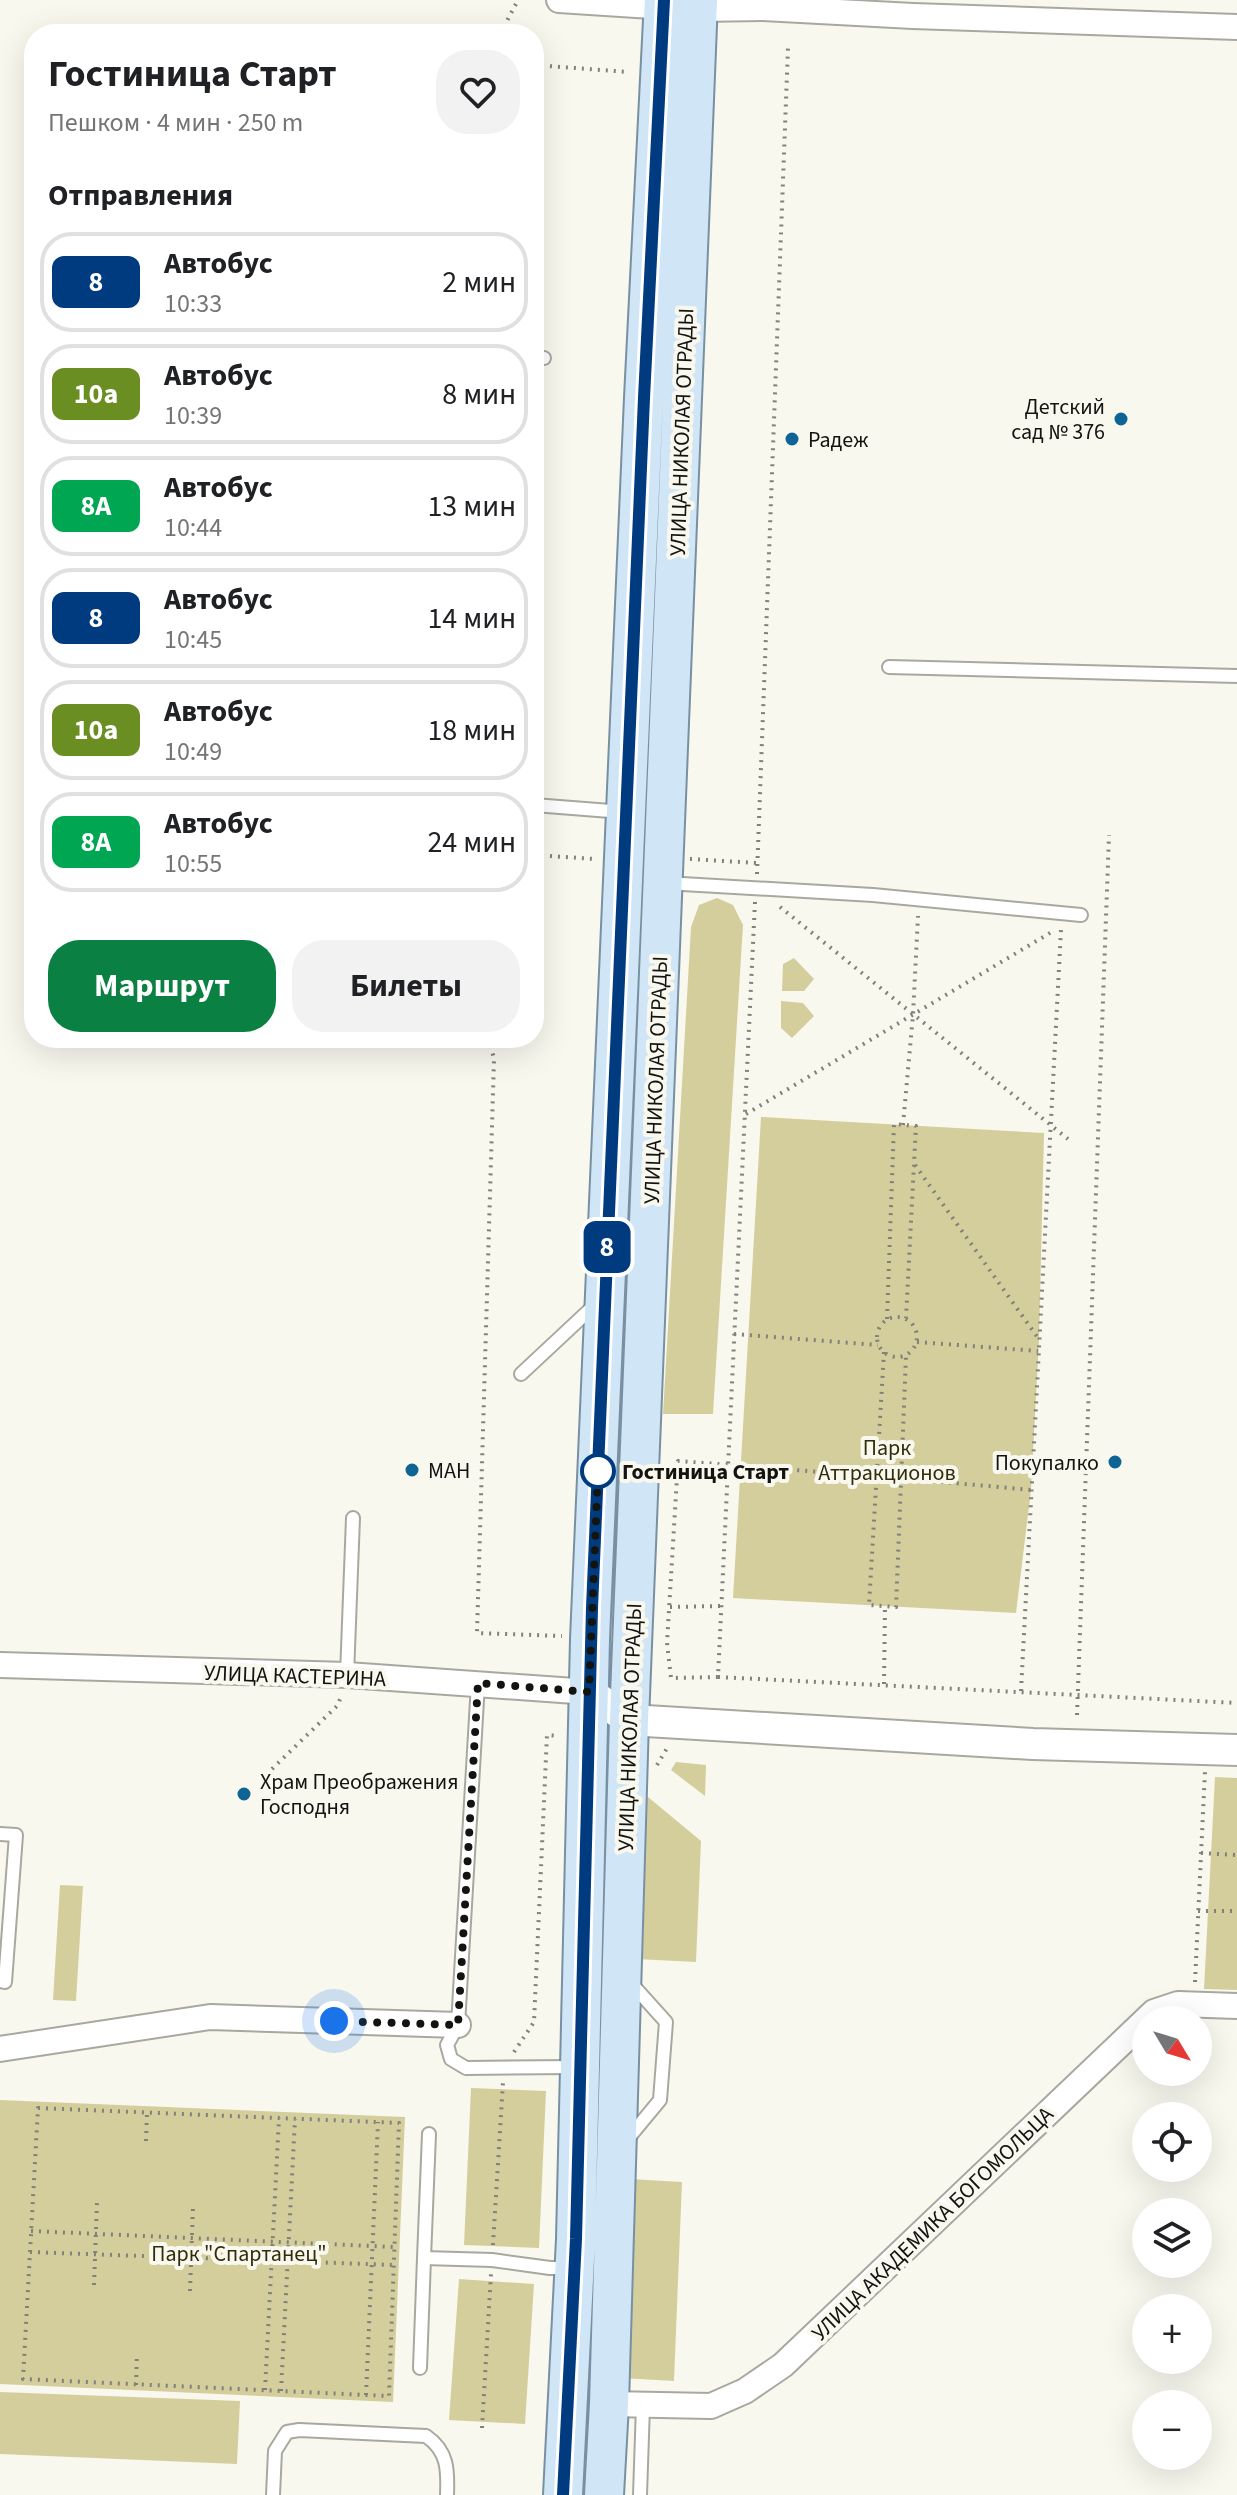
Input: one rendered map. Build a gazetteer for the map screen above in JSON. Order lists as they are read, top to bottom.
{
  "streets": {
    "main road": ["УЛИЦА НИКОЛАЯ ОТРАДЫ"],
    "street": ["УЛИЦА КАСТЕРИНА", "УЛИЦА АКАДЕМИКА БОГОМОЛЬЦА"]
  },
  "crossings": [
    ["УЛИЦА НИКОЛАЯ ОТРАДЫ", "УЛИЦА КАСТЕРИНА"],
    ["УЛИЦА НИКОЛАЯ ОТРАДЫ", "УЛИЦА АКАДЕМИКА БОГОМОЛЬЦА"]
  ],
  "parks": ["Парк Аттракционов", "Парк \"Спартанец\""],
  "places": [
    "Детский сад № 376",
    "Радеж",
    "Покупалко",
    "МАН",
    "Гостиница Старт",
    "Храм Преображения Господня"
  ],
  "lines": ["bus line 8"],
  "north": "bottom right",
  "page": {
    "on_map": "8",
    "heading": [
      ["Гостиница Старт", "Пешком · 4 мин · 250 m"],
      "Отправления"
    ],
    "list": [
      {
        "mark": "8",
        "name": "Автобус",
        "note": "10:33",
        "value": "2 мин"
      },
      {
        "mark": "10а",
        "name": "Автобус",
        "note": "10:39",
        "value": "8 мин"
      },
      {
        "mark": "8А",
        "name": "Автобус",
        "note": "10:44",
        "value": "13 мин"
      },
      {
        "mark": "8",
        "name": "Автобус",
        "note": "10:45",
        "value": "14 мин"
      },
      {
        "mark": "10а",
        "name": "Автобус",
        "note": "10:49",
        "value": "18 мин"
      },
      {
        "mark": "8А",
        "name": "Автобус",
        "note": "10:55",
        "value": "24 мин"
      }
    ],
    "buttons": ["Маршрут", "Билеты"],
    "map_buttons": ["+", "−"]
  }
}
